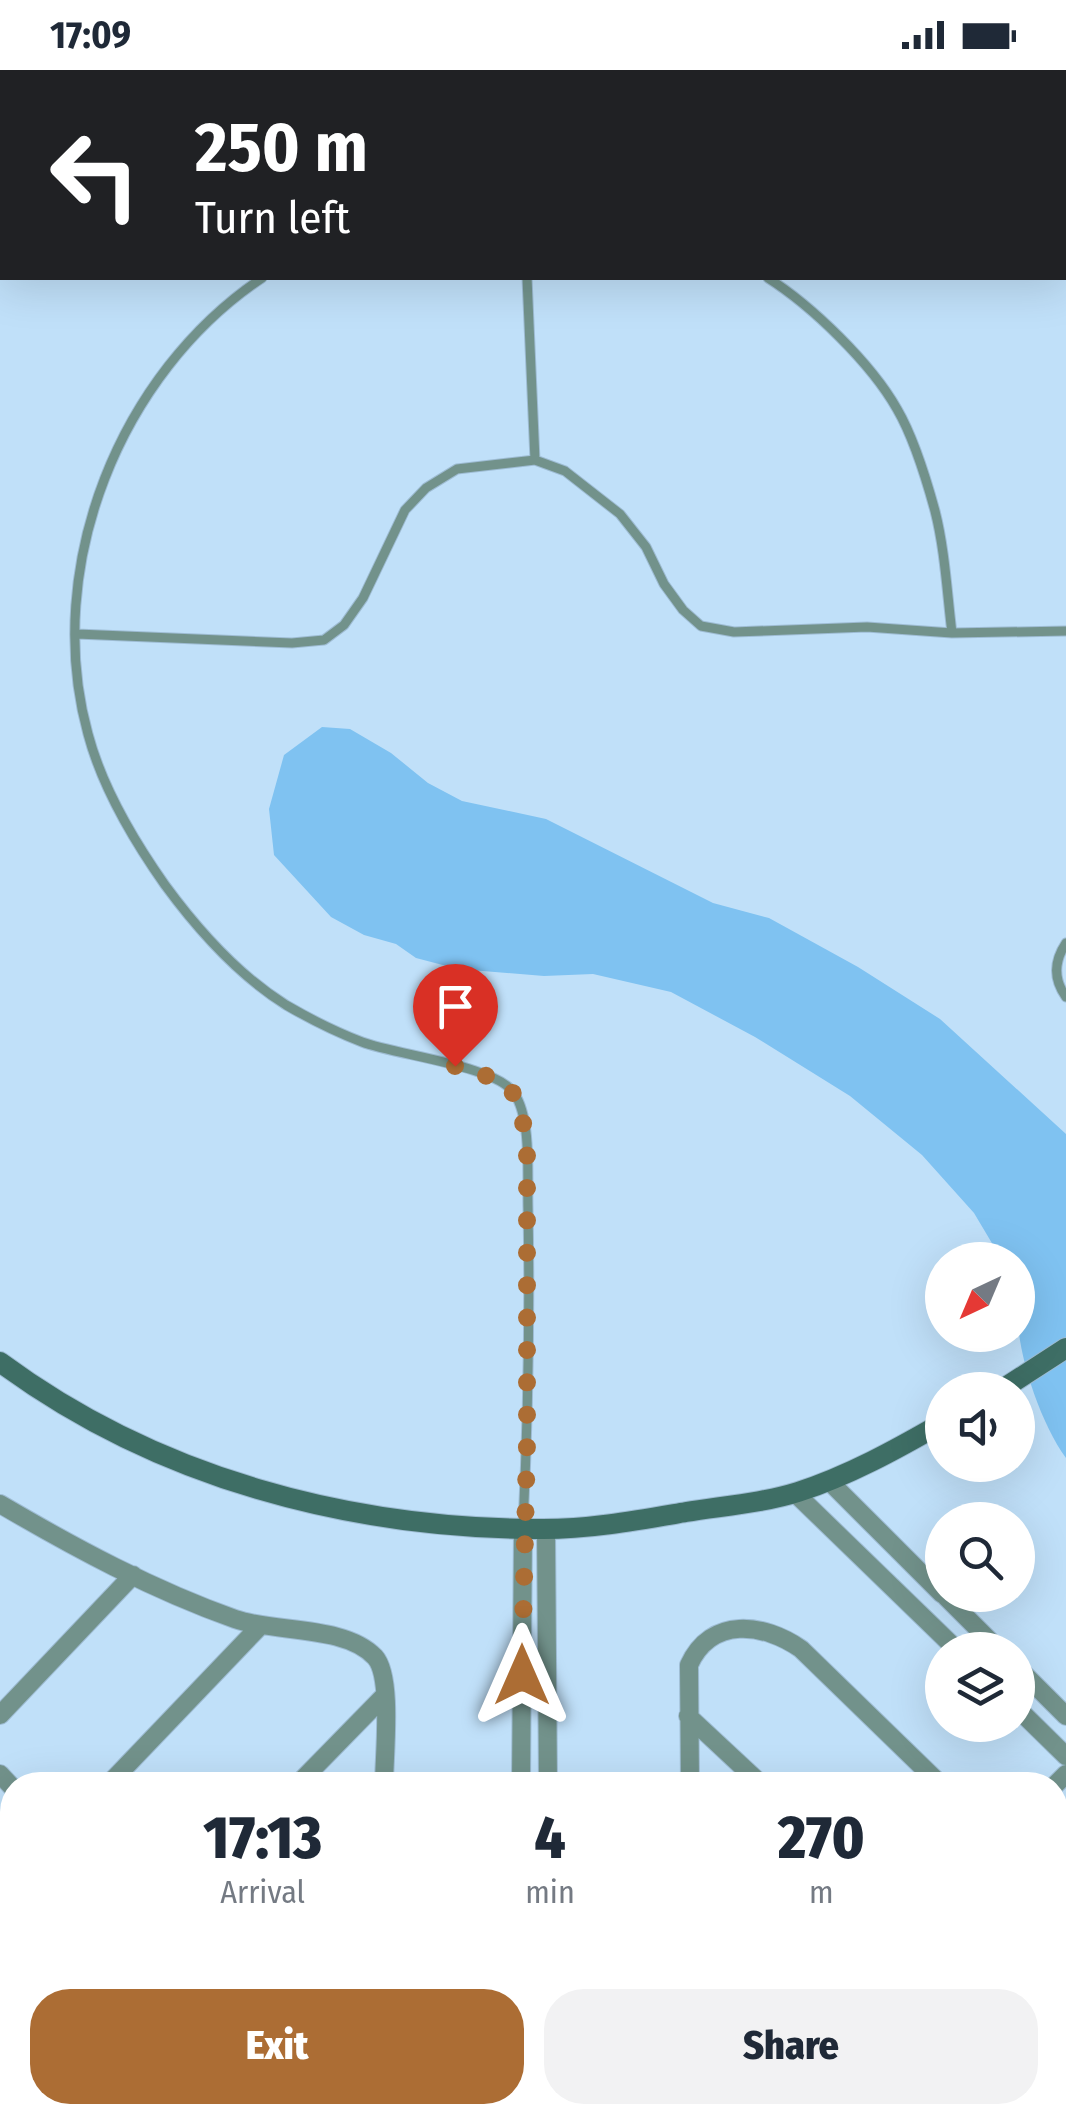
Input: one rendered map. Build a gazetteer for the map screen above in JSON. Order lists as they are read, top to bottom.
{
  "north": "bottom left",
  "page": {
    "status": "17:09",
    "turn": ["250 m", "Turn left"],
    "eta": [
      "17:13",
      "Arrival",
      "4",
      "min",
      "270",
      "m"
    ],
    "buttons": ["Exit", "Share"]
  }
}
